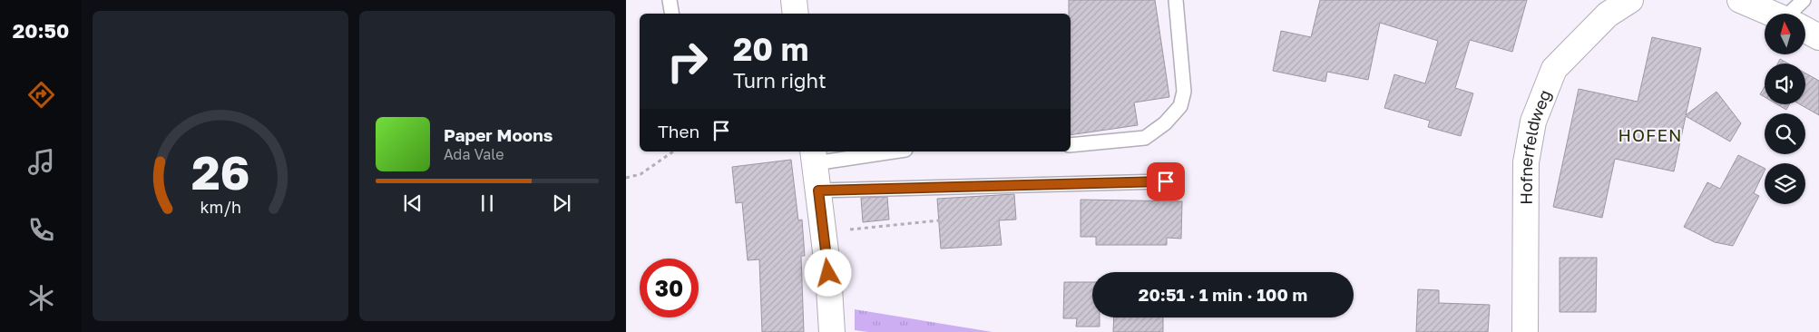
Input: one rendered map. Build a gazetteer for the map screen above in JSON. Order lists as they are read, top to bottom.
{
  "streets": {
    "street": ["Hofnerfeldweg"]
  },
  "districts": ["HOFEN"],
  "north": "top",
  "page": {
    "tabs": "20:50",
    "turn": ["20 m", "Turn right"],
    "then": "Then",
    "song": ["Paper Moons", "Ada Vale"],
    "limit": "30",
    "trip": "20:51 · 1 min · 100 m",
    "gauge": ["26", "km/h"]
  }
}
